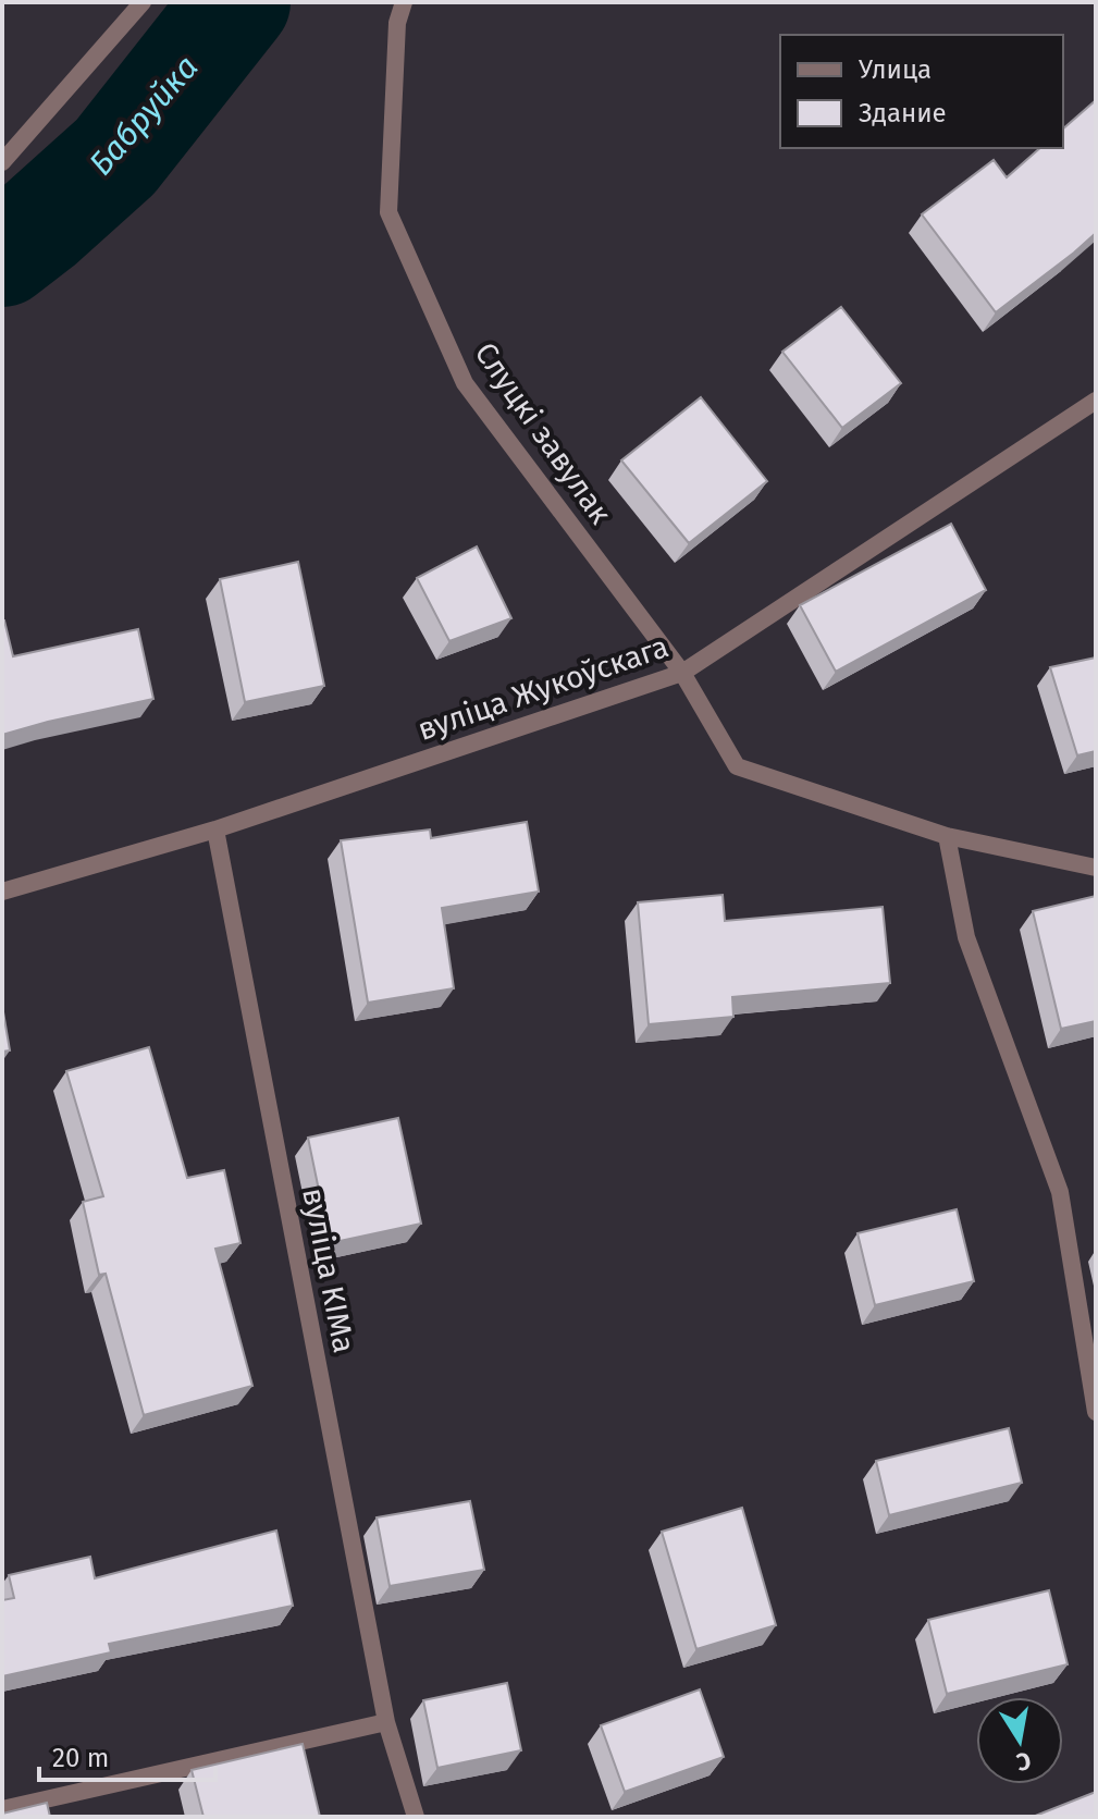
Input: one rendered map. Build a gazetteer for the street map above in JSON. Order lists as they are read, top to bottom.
{
  "streets": {
    "street": ["Слуцкі завулак", "вуліца Жукоўскага", "вуліца КІМа"]
  },
  "crossings": [
    ["Слуцкі завулак", "вуліца Жукоўскага"],
    ["вуліца Жукоўскага", "вуліца КІМа"]
  ],
  "water": ["Бабруйка"],
  "legend": ["Улица", "Здание"],
  "scale_bar": "20 m",
  "north": "bottom"
}
